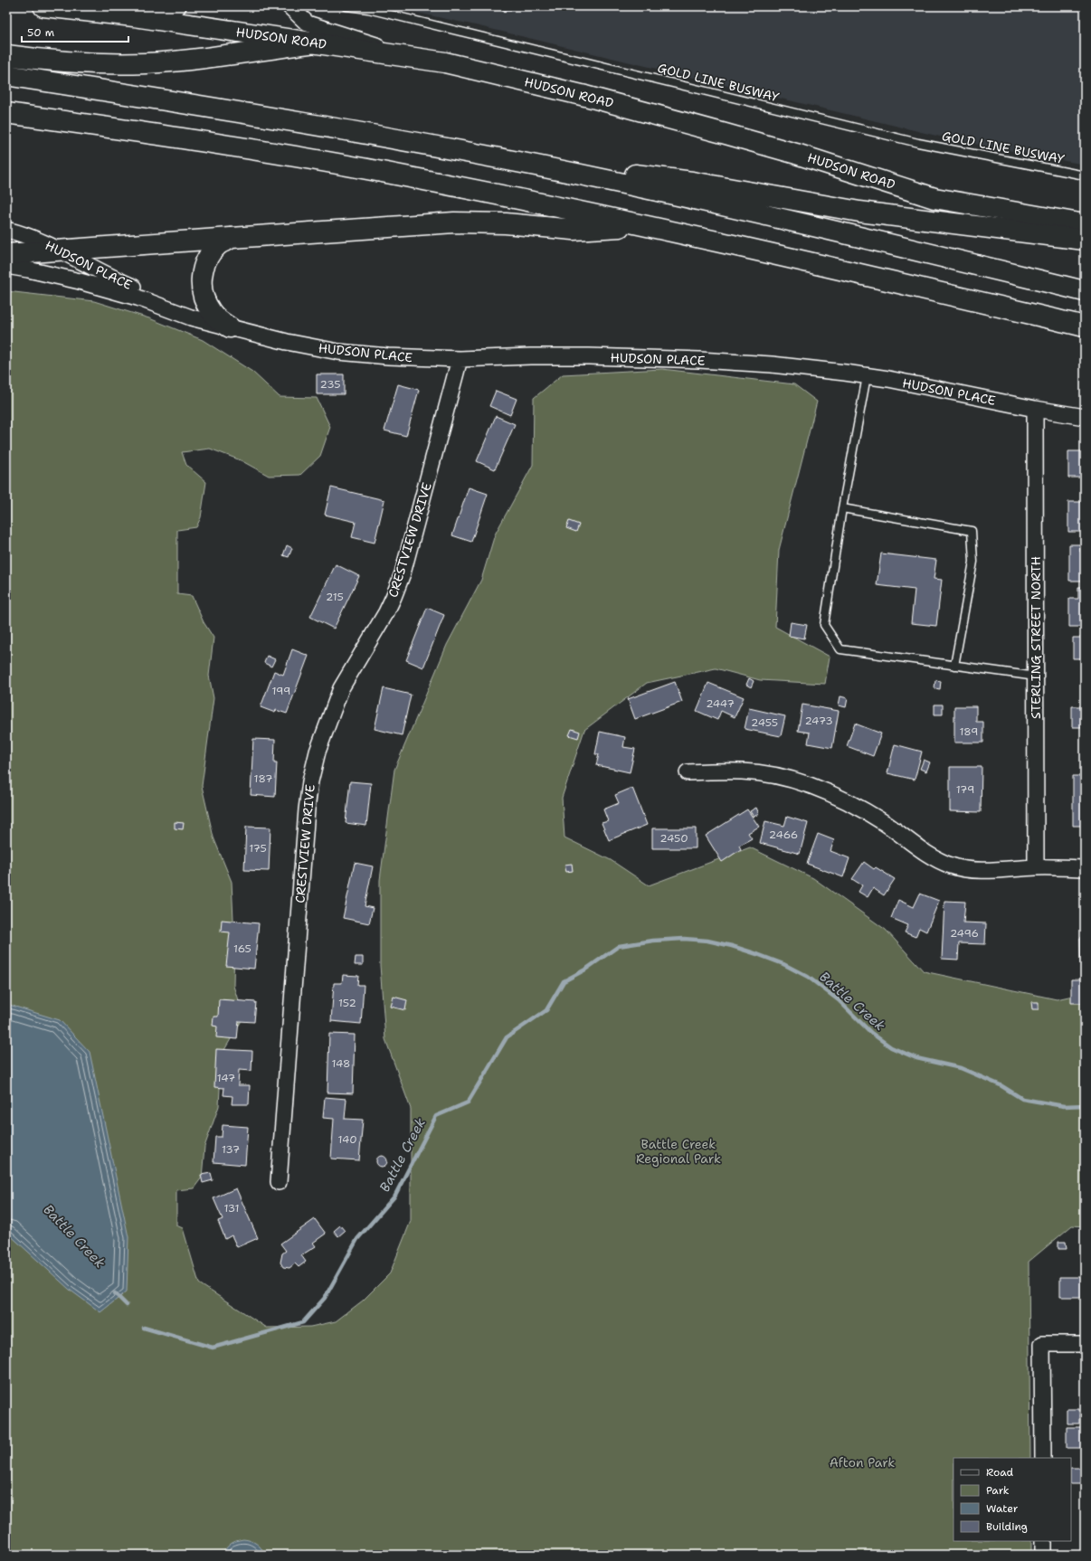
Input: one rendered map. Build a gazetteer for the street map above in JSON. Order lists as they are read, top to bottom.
{
  "streets": {
    "main road": ["HUDSON ROAD"],
    "street": ["HUDSON PLACE", "CRESTVIEW DRIVE", "STERLING STREET NORTH"],
    "lane": ["GOLD LINE BUSWAY"]
  },
  "crossings": [
    ["HUDSON PLACE", "CRESTVIEW DRIVE"],
    ["HUDSON PLACE", "STERLING STREET NORTH"]
  ],
  "water": ["Battle Creek"],
  "parks": ["Battle Creek Regional Park", "Afton Park"],
  "house_numbers": [
    "235",
    "215",
    "199",
    "2447",
    "2473",
    "2455",
    "189",
    "187",
    "179",
    "2466",
    "2450",
    "175",
    "2496",
    "165",
    "152",
    "148",
    "147",
    "140",
    "137",
    "131"
  ],
  "legend": [
    "Road",
    "Park",
    "Water",
    "Building"
  ],
  "scale_bar": "50 m"
}
